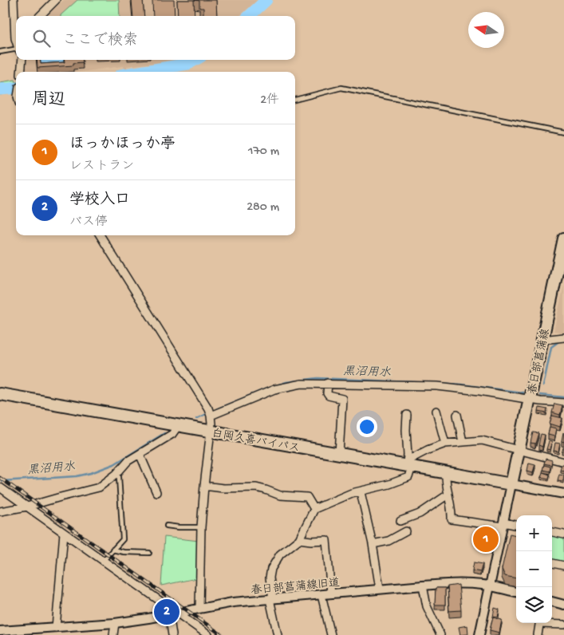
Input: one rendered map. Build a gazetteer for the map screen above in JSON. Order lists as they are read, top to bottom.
{
  "streets": {
    "main road": ["春日部菖蒲線", "白岡久喜バイパス"],
    "street": ["春日部菖蒲線旧道"]
  },
  "crossings": [
    ["春日部菖蒲線", "白岡久喜バイパス"]
  ],
  "water": ["黒沼用水"],
  "north": "left",
  "page": {
    "search": "ここで検索",
    "heading": ["周辺", "2件"],
    "list": [
      {
        "mark": "1",
        "name": "ほっかほっか亭",
        "note": "レストラン",
        "value": "170 m"
      },
      {
        "mark": "2",
        "name": "学校入口",
        "note": "バス停",
        "value": "280 m"
      }
    ],
    "map_buttons": ["+", "−"],
    "pins": ["1", "2"]
  }
}
